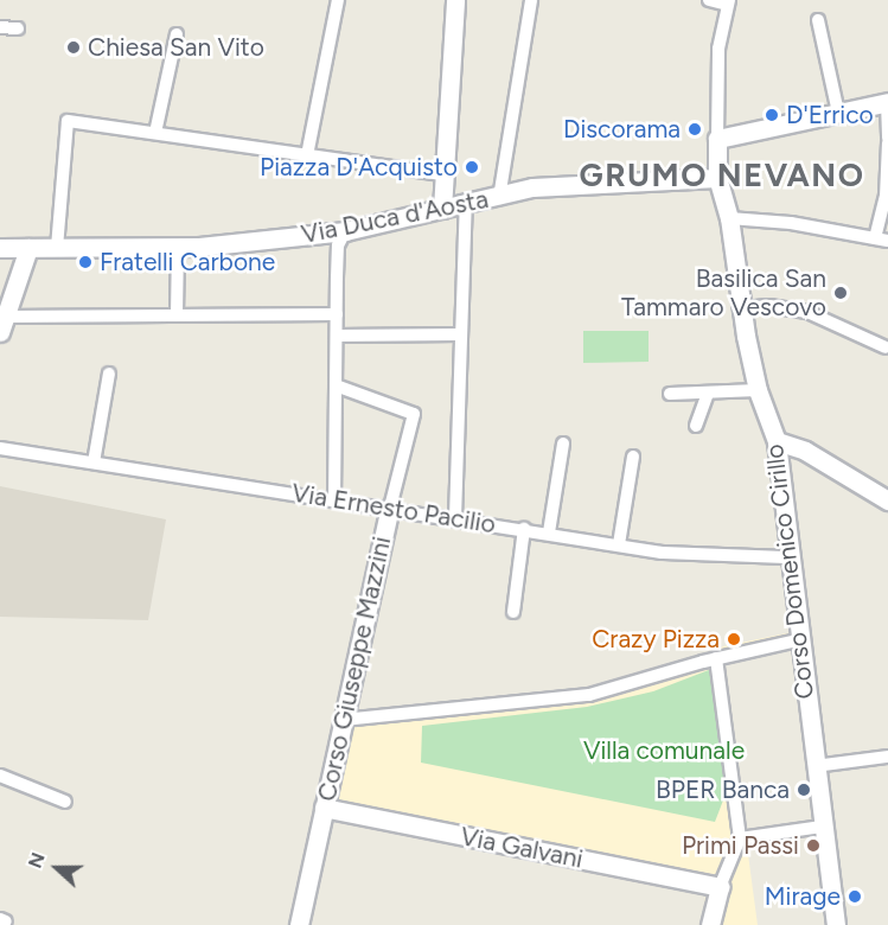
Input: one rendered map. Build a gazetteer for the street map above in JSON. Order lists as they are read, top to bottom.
{
  "streets": {
    "street": [
      "Via Duca d'Aosta",
      "Via Ernesto Pacilio",
      "Corso Domenico Cirillo",
      "Corso Giuseppe Mazzini",
      "Via Galvani"
    ]
  },
  "crossings": [
    ["Via Duca d'Aosta", "Corso Domenico Cirillo"],
    ["Via Ernesto Pacilio", "Corso Domenico Cirillo"],
    ["Via Ernesto Pacilio", "Corso Giuseppe Mazzini"],
    ["Corso Giuseppe Mazzini", "Via Galvani"]
  ],
  "districts": ["GRUMO NEVANO"],
  "parks": ["Villa comunale"],
  "places": [
    "Chiesa San Vito",
    "D'Errico",
    "Discorama",
    "Piazza D'Acquisto",
    "Fratelli Carbone",
    "Basilica San Tammaro Vescovo",
    "Crazy Pizza",
    "BPER Banca",
    "Primi Passi",
    "Mirage"
  ],
  "north": "left"
}
